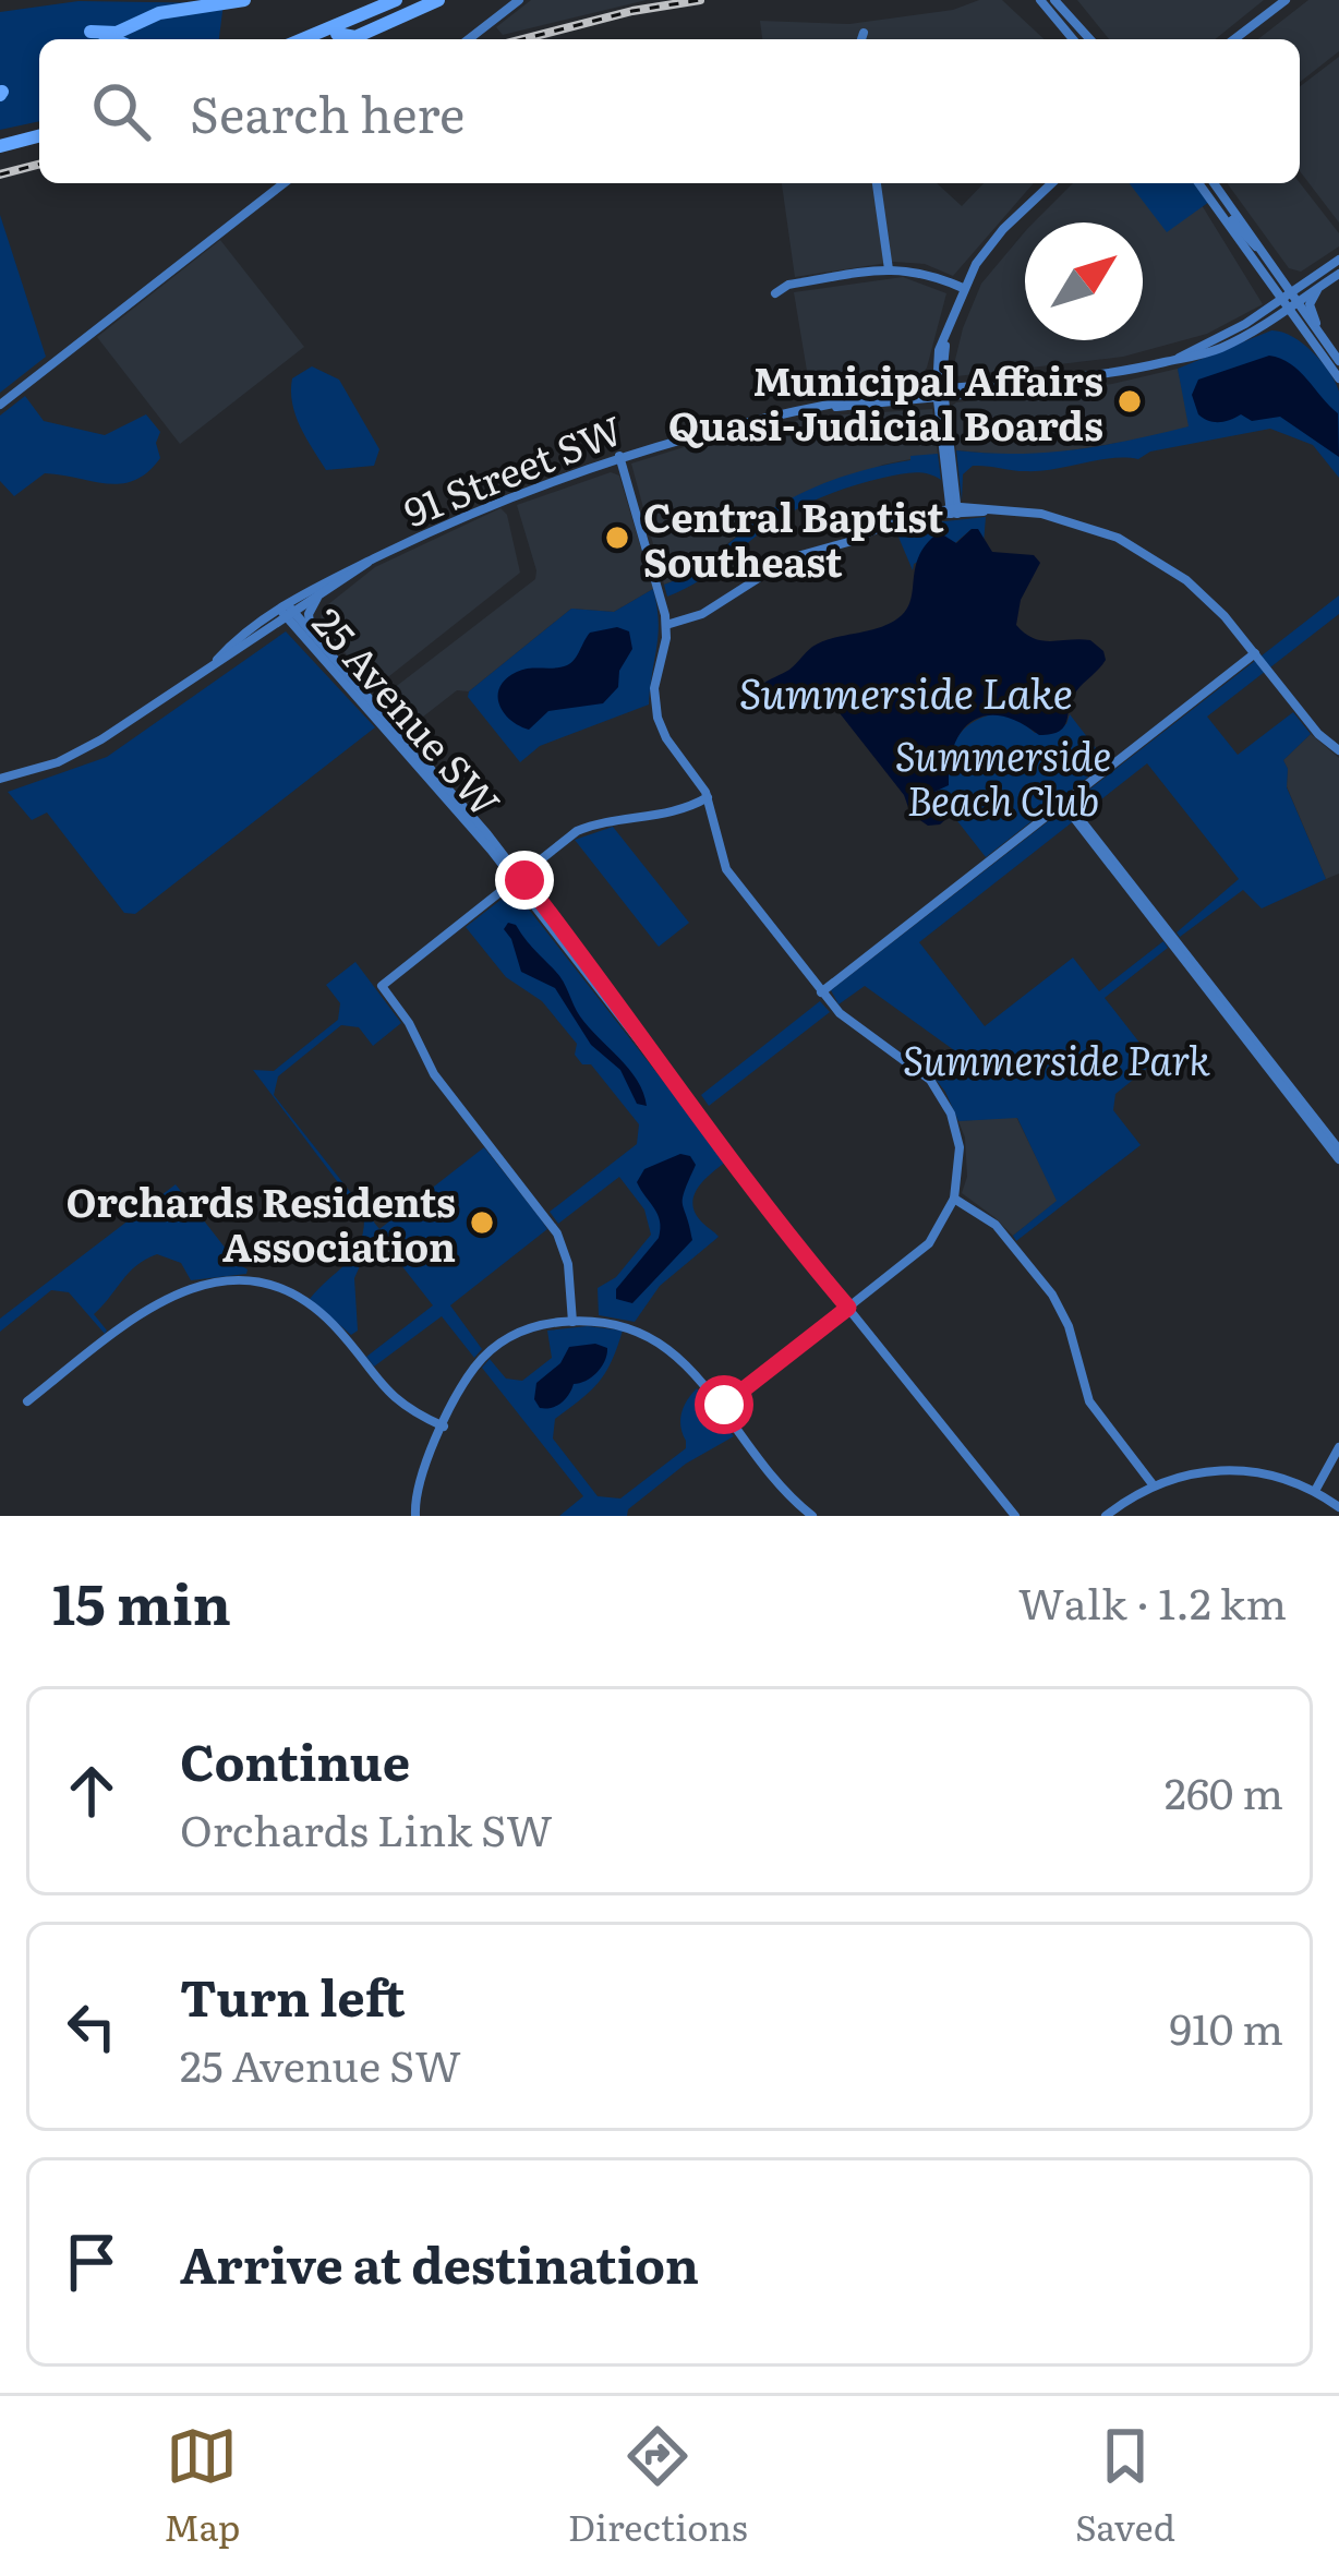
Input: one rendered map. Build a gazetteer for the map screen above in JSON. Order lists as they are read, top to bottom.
{
  "streets": {
    "street": ["91 Street SW", "25 Avenue SW"]
  },
  "crossings": [
    ["91 Street SW", "25 Avenue SW"]
  ],
  "water": ["Summerside Lake"],
  "parks": ["Summerside Beach Club", "Summerside Park"],
  "places": ["Municipal Affairs Quasi-Judicial Boards", "Central Baptist Southeast", "Orchards Residents Association"],
  "north": "top right",
  "page": {
    "search": "Search here",
    "heading": ["15 min", "Walk · 1.2 km"],
    "list": [
      ["Continue", "Orchards Link SW", "260 m"],
      ["Turn left", "25 Avenue SW", "910 m"],
      "Arrive at destination"
    ],
    "nav": ["Map", "Directions", "Saved"]
  }
}
